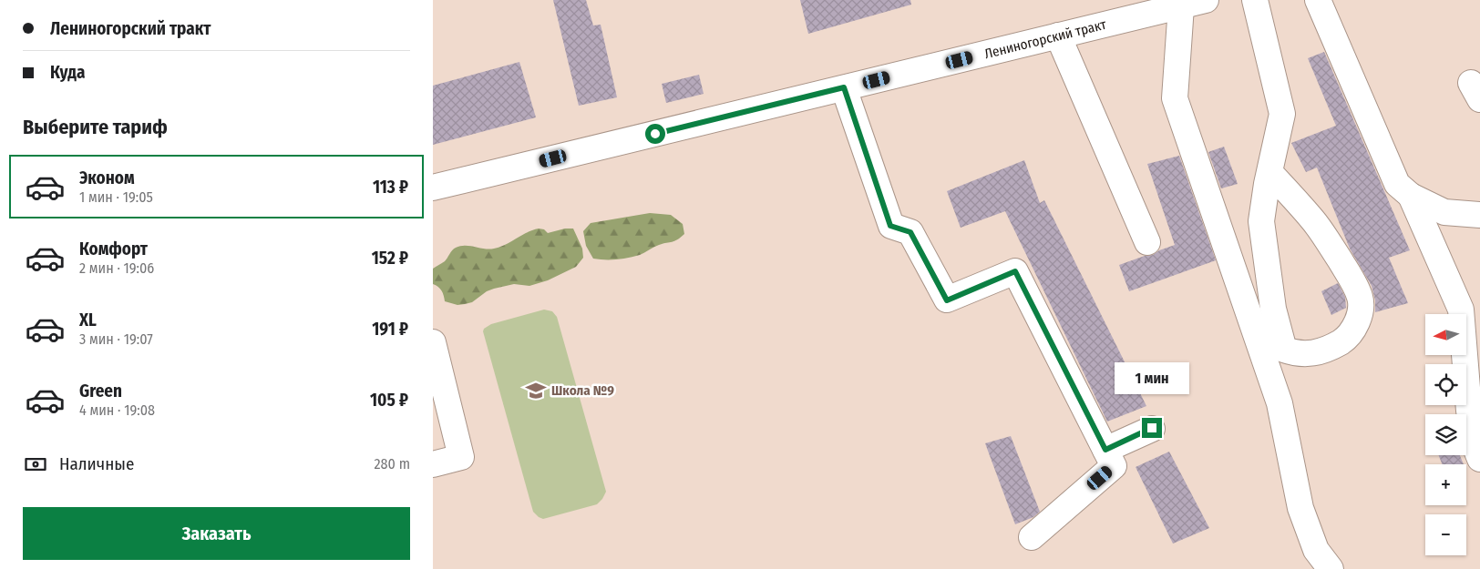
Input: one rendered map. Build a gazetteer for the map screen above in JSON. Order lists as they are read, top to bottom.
{
  "streets": {
    "main road": ["Лениногорский тракт"]
  },
  "places": {
    "school or university": ["Школа №9"]
  },
  "north": "left",
  "page": {
    "banner": ["Лениногорский тракт", "Куда"],
    "heading": "Выберите тариф",
    "list": [
      {
        "name": "Эконом",
        "note": "1 мин · 19:05",
        "value": "113 ₽"
      },
      {
        "name": "Комфорт",
        "note": "2 мин · 19:06",
        "value": "152 ₽"
      },
      {
        "name": "XL",
        "note": "3 мин · 19:07",
        "value": "191 ₽"
      },
      {
        "name": "Green",
        "note": "4 мин · 19:08",
        "value": "105 ₽"
      }
    ],
    "map_buttons": ["+", "−"],
    "bubble": "1 мин",
    "pay": ["Наличные", "280 m"],
    "buttons": "Заказать"
  }
}
